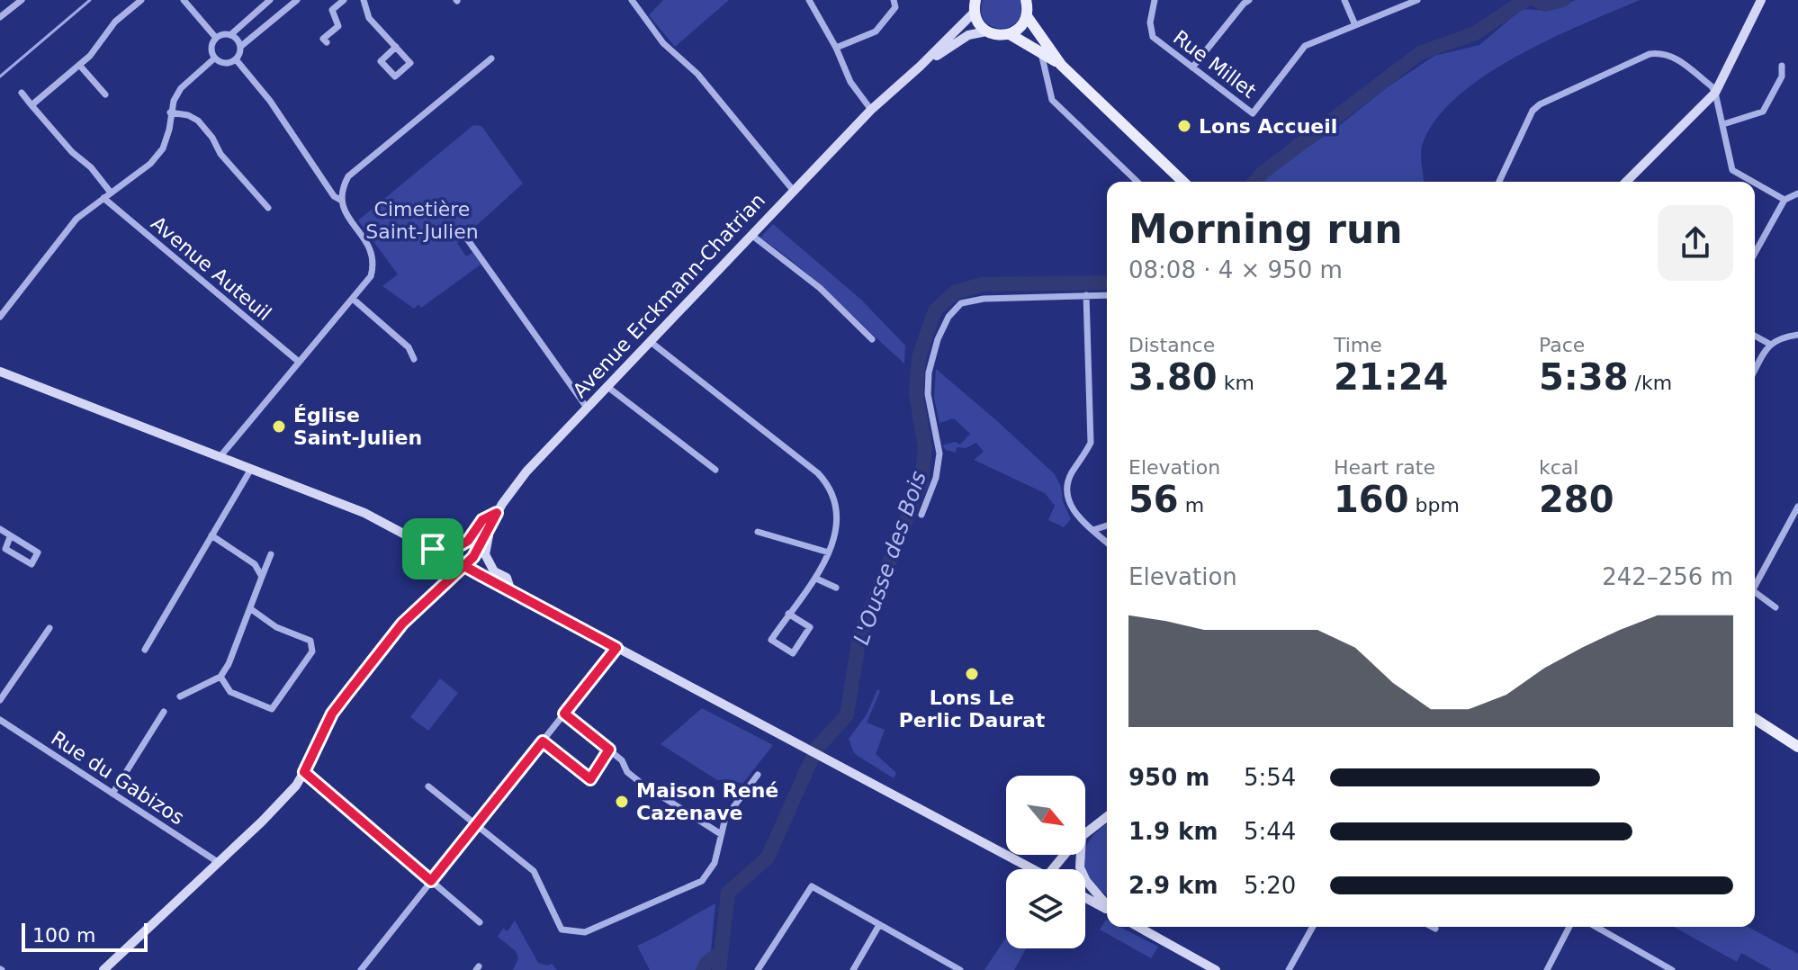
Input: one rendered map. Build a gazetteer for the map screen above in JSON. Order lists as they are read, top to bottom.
{
  "streets": {
    "main road": ["Avenue Erckmann-Chatrian"],
    "street": ["Rue Millet", "Avenue Auteuil", "Rue du Gabizos"]
  },
  "crossings": [
    ["Avenue Erckmann-Chatrian", "Rue du Gabizos"]
  ],
  "water": ["L'Ousse des Bois"],
  "parks": ["Cimetière Saint-Julien"],
  "places": [
    "Lons Accueil",
    "Église Saint-Julien",
    "Lons Le Perlic Daurat",
    "Maison René Cazenave"
  ],
  "scale_bar": "100 m",
  "north": "bottom right",
  "page": {
    "heading": ["Morning run", "08:08 · 4 × 950 m"],
    "stats": [
      ["Distance", "3.80 km"],
      ["Time", "21:24"],
      ["Pace", "5:38 /km"],
      ["Elevation", "56 m"],
      ["Heart rate", "160 bpm"],
      ["kcal", "280"]
    ],
    "chart": ["Elevation", "242–256 m"],
    "list": [
      {
        "name": "950 m",
        "note": "5:54"
      },
      {
        "name": "1.9 km",
        "note": "5:44"
      },
      {
        "name": "2.9 km",
        "note": "5:20"
      }
    ],
    "scale": "100 m"
  }
}
